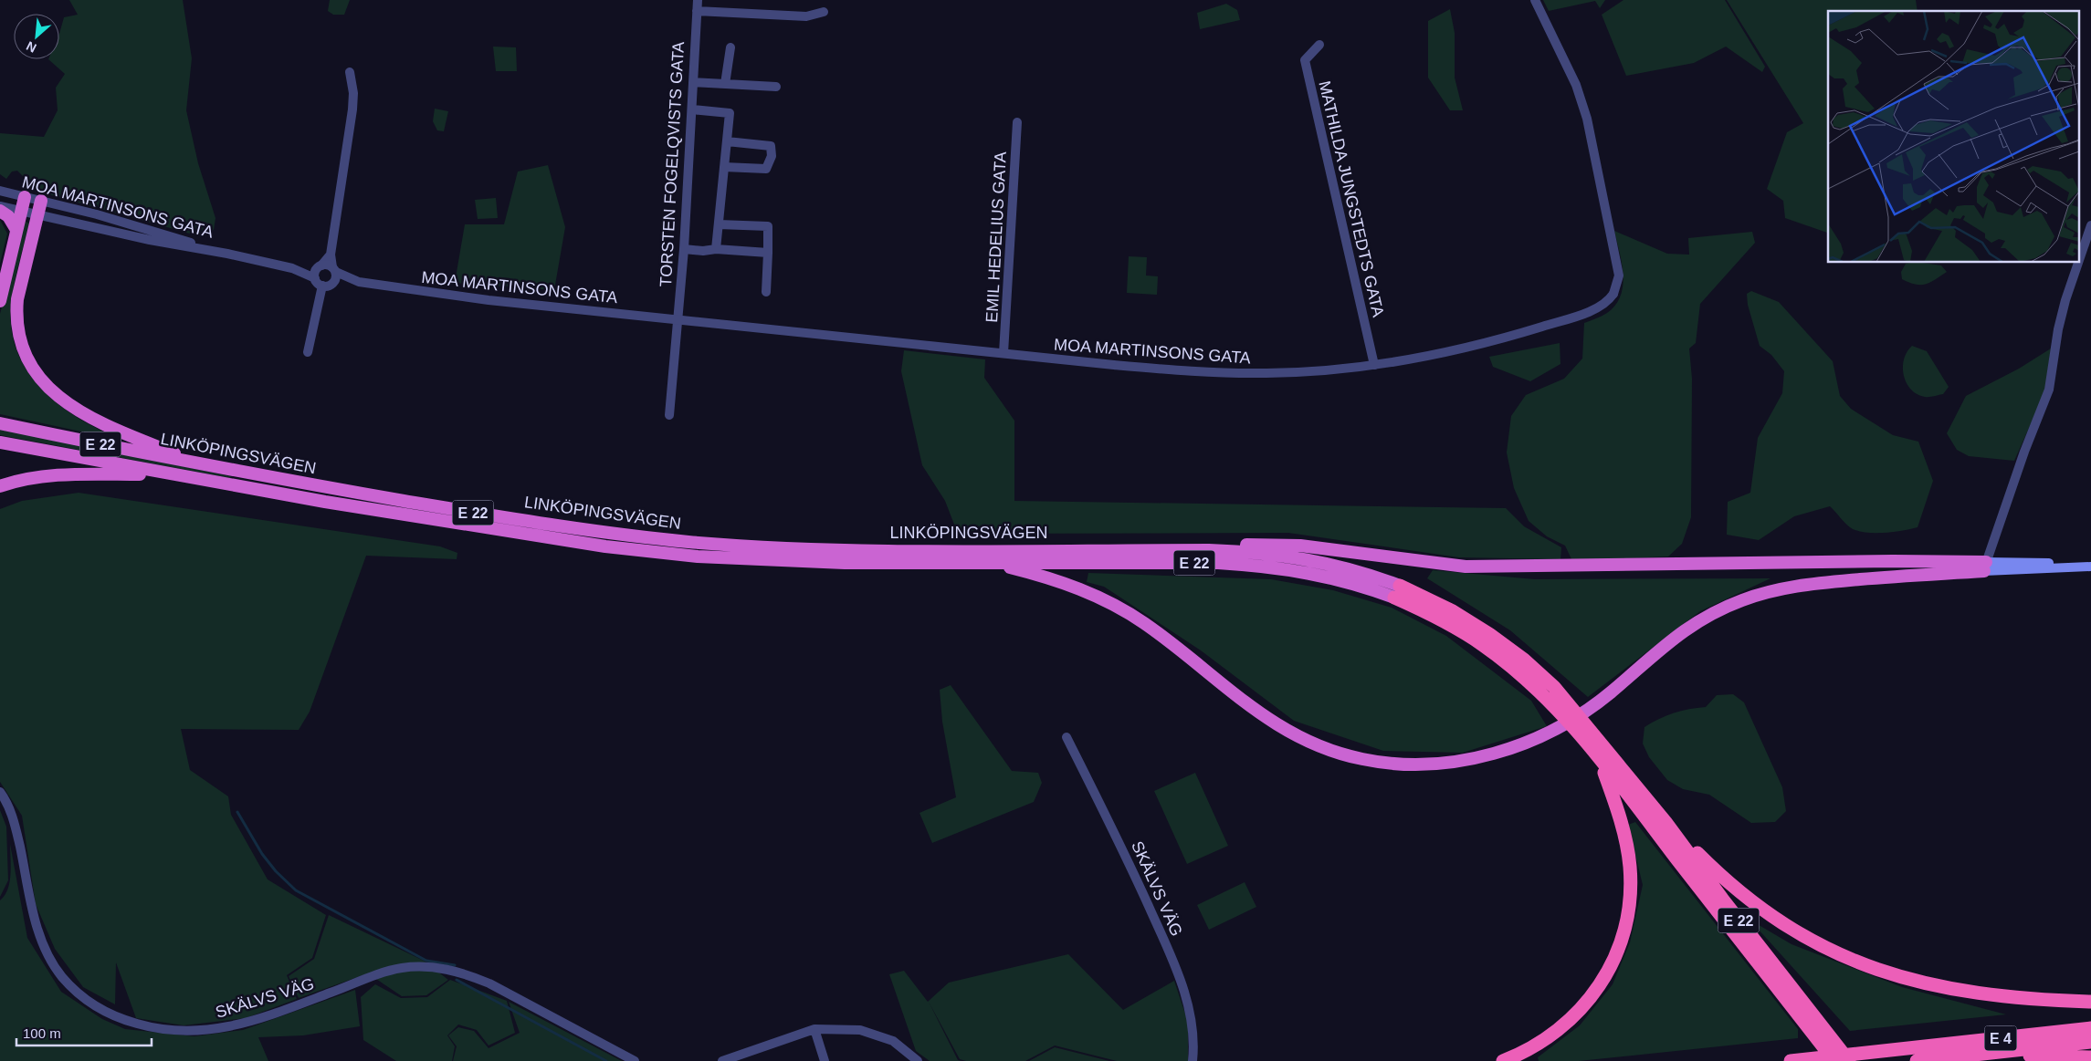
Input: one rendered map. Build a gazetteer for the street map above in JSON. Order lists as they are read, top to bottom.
{
  "streets": {
    "highway": ["E 22", "LINKÖPINGSVÄGEN", "E 4"],
    "street": [
      "TORSTEN FOGELQVISTS GATA",
      "MATHILDA JUNGSTEDTS GATA",
      "MOA MARTINSONS GATA",
      "EMIL HEDELIUS GATA",
      "SKÄLVS VÄG"
    ]
  },
  "crossings": [
    ["TORSTEN FOGELQVISTS GATA", "MOA MARTINSONS GATA"],
    ["MATHILDA JUNGSTEDTS GATA", "MOA MARTINSONS GATA"],
    ["MOA MARTINSONS GATA", "EMIL HEDELIUS GATA"],
    ["E 22", "LINKÖPINGSVÄGEN"]
  ],
  "scale_bar": "100 m",
  "north": "bottom left"
}
